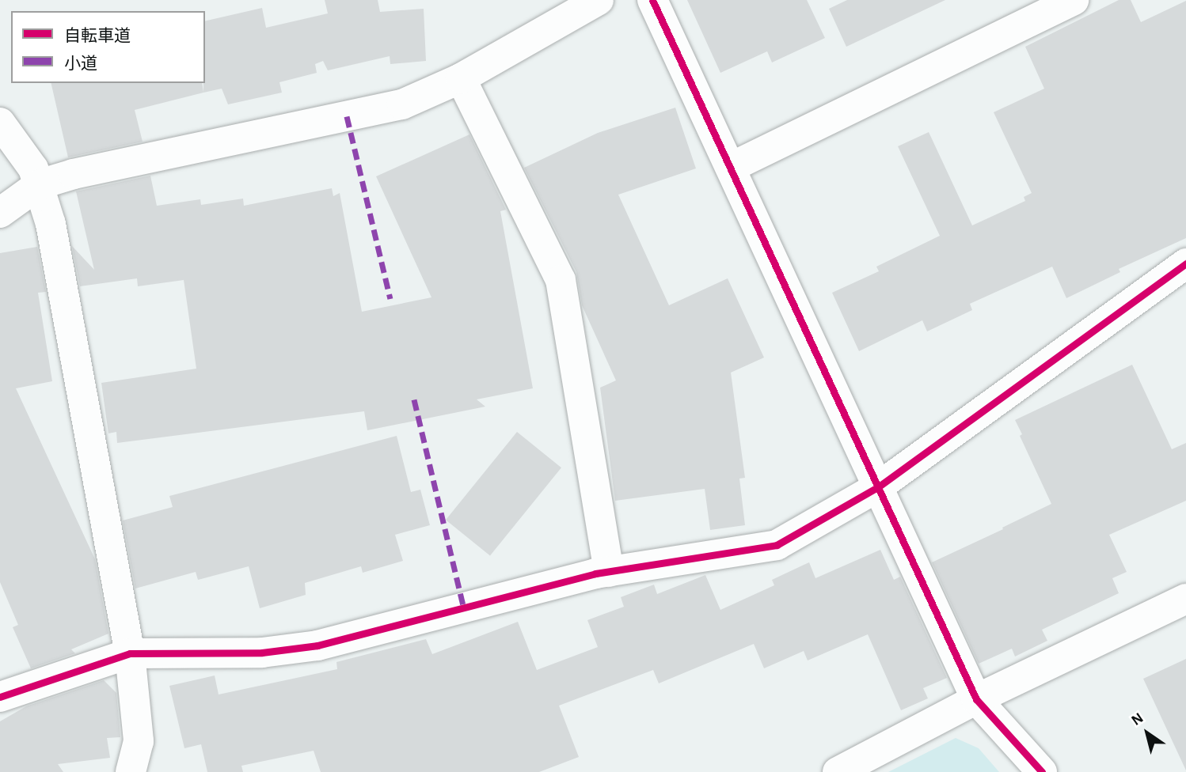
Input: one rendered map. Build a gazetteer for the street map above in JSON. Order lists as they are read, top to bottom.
{
  "legend": ["自転車道", "小道"],
  "north": "top left"
}
